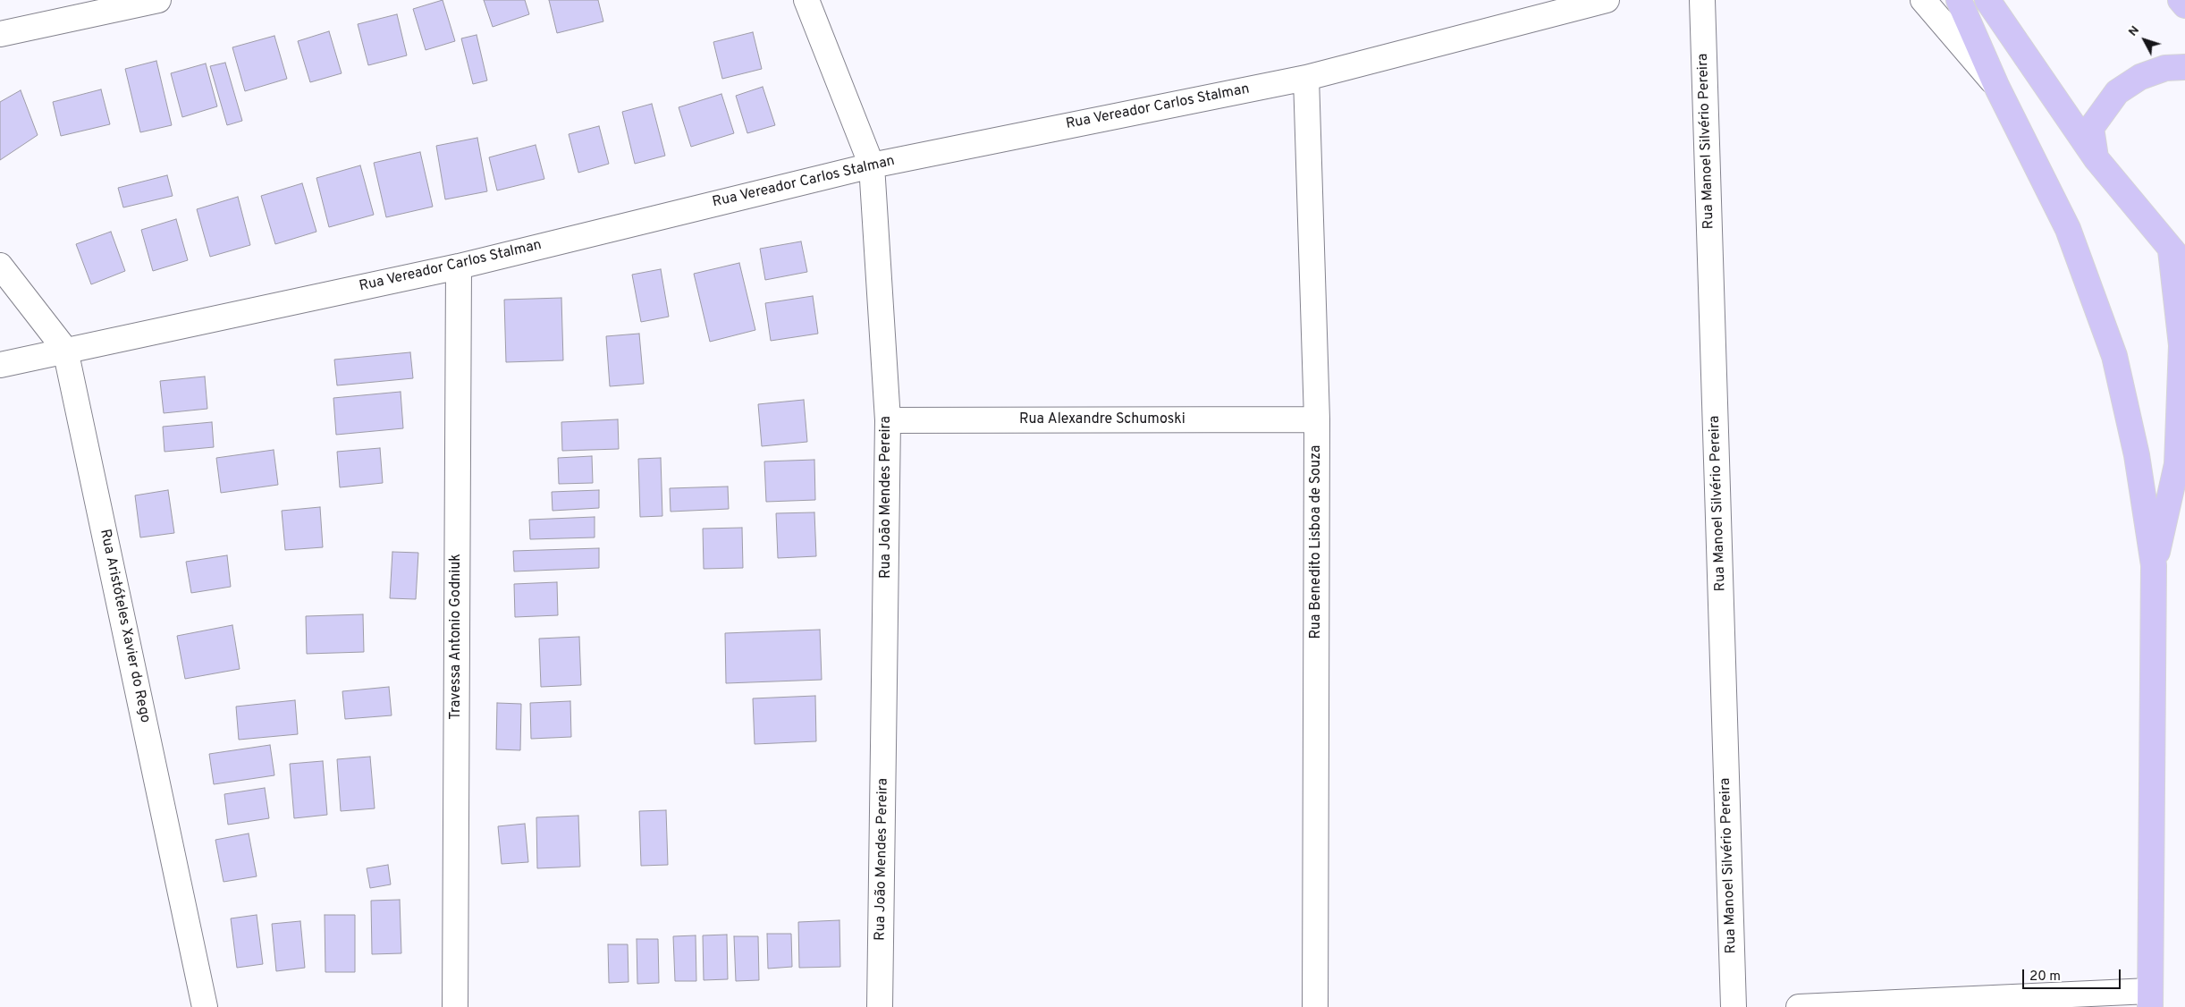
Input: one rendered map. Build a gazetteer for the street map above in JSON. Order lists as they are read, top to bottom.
{
  "streets": {
    "street": [
      "Rua Vereador Carlos Stalman",
      "Rua Manoel Silvério Pereira",
      "Rua Alexandre Schumoski",
      "Rua João Mendes Pereira",
      "Rua Benedito Lisboa de Souza",
      "Rua Aristóteles Xavier do Rego",
      "Travessa Antonio Godniuk"
    ]
  },
  "crossings": [
    ["Rua Vereador Carlos Stalman", "Rua João Mendes Pereira"],
    ["Rua Vereador Carlos Stalman", "Rua Benedito Lisboa de Souza"],
    ["Rua Vereador Carlos Stalman", "Rua Aristóteles Xavier do Rego"],
    ["Rua Vereador Carlos Stalman", "Travessa Antonio Godniuk"],
    ["Rua Alexandre Schumoski", "Rua João Mendes Pereira"],
    ["Rua Alexandre Schumoski", "Rua Benedito Lisboa de Souza"]
  ],
  "scale_bar": "20 m",
  "north": "top left"
}
